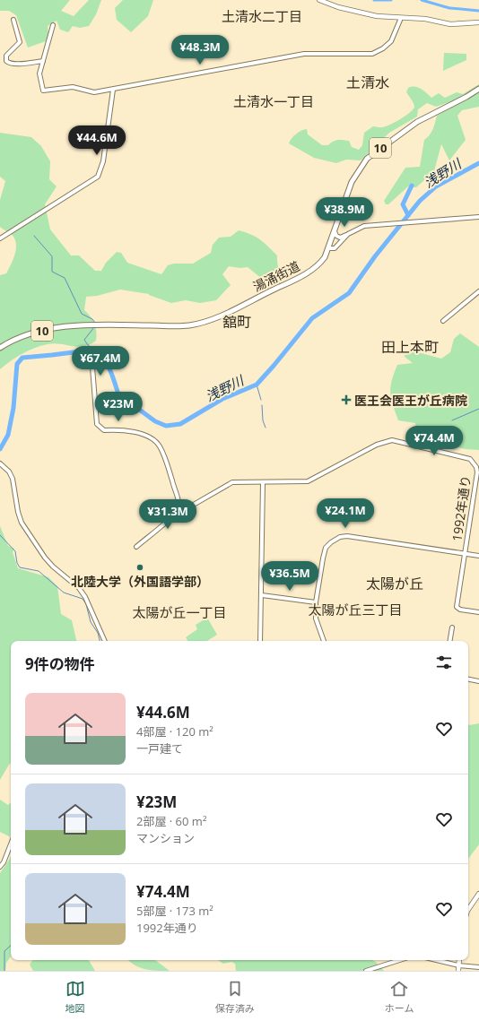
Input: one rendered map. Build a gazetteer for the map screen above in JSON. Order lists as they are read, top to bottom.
{
  "streets": {
    "main road": ["10", "湯涌街道"],
    "street": ["1992年通り"]
  },
  "districts": [
    "土清水二丁目",
    "土清水",
    "土清水一丁目",
    "舘町",
    "田上本町",
    "太陽が丘",
    "太陽が丘三丁目",
    "太陽が丘一丁目"
  ],
  "water": ["浅野川"],
  "places": {
    "health": ["医王会医王が丘病院"],
    "other": ["北陸大学（外国語学部）"]
  },
  "page": {
    "price": [
      "¥48.3M",
      "¥44.6M",
      "¥38.9M",
      "¥67.4M",
      "¥23M",
      "¥74.4M",
      "¥24.1M",
      "¥31.3M",
      "¥36.5M"
    ],
    "heading": "9件の物件",
    "list": [
      {
        "name": "¥44.6M",
        "note": "4部屋 · 120 m² · 一戸建て"
      },
      {
        "name": "¥23M",
        "note": "2部屋 · 60 m² · マンション"
      },
      {
        "name": "¥74.4M",
        "note": "5部屋 · 173 m² · 1992年通り"
      }
    ],
    "tabs": ["地図", "保存済み", "ホーム"]
  }
}
